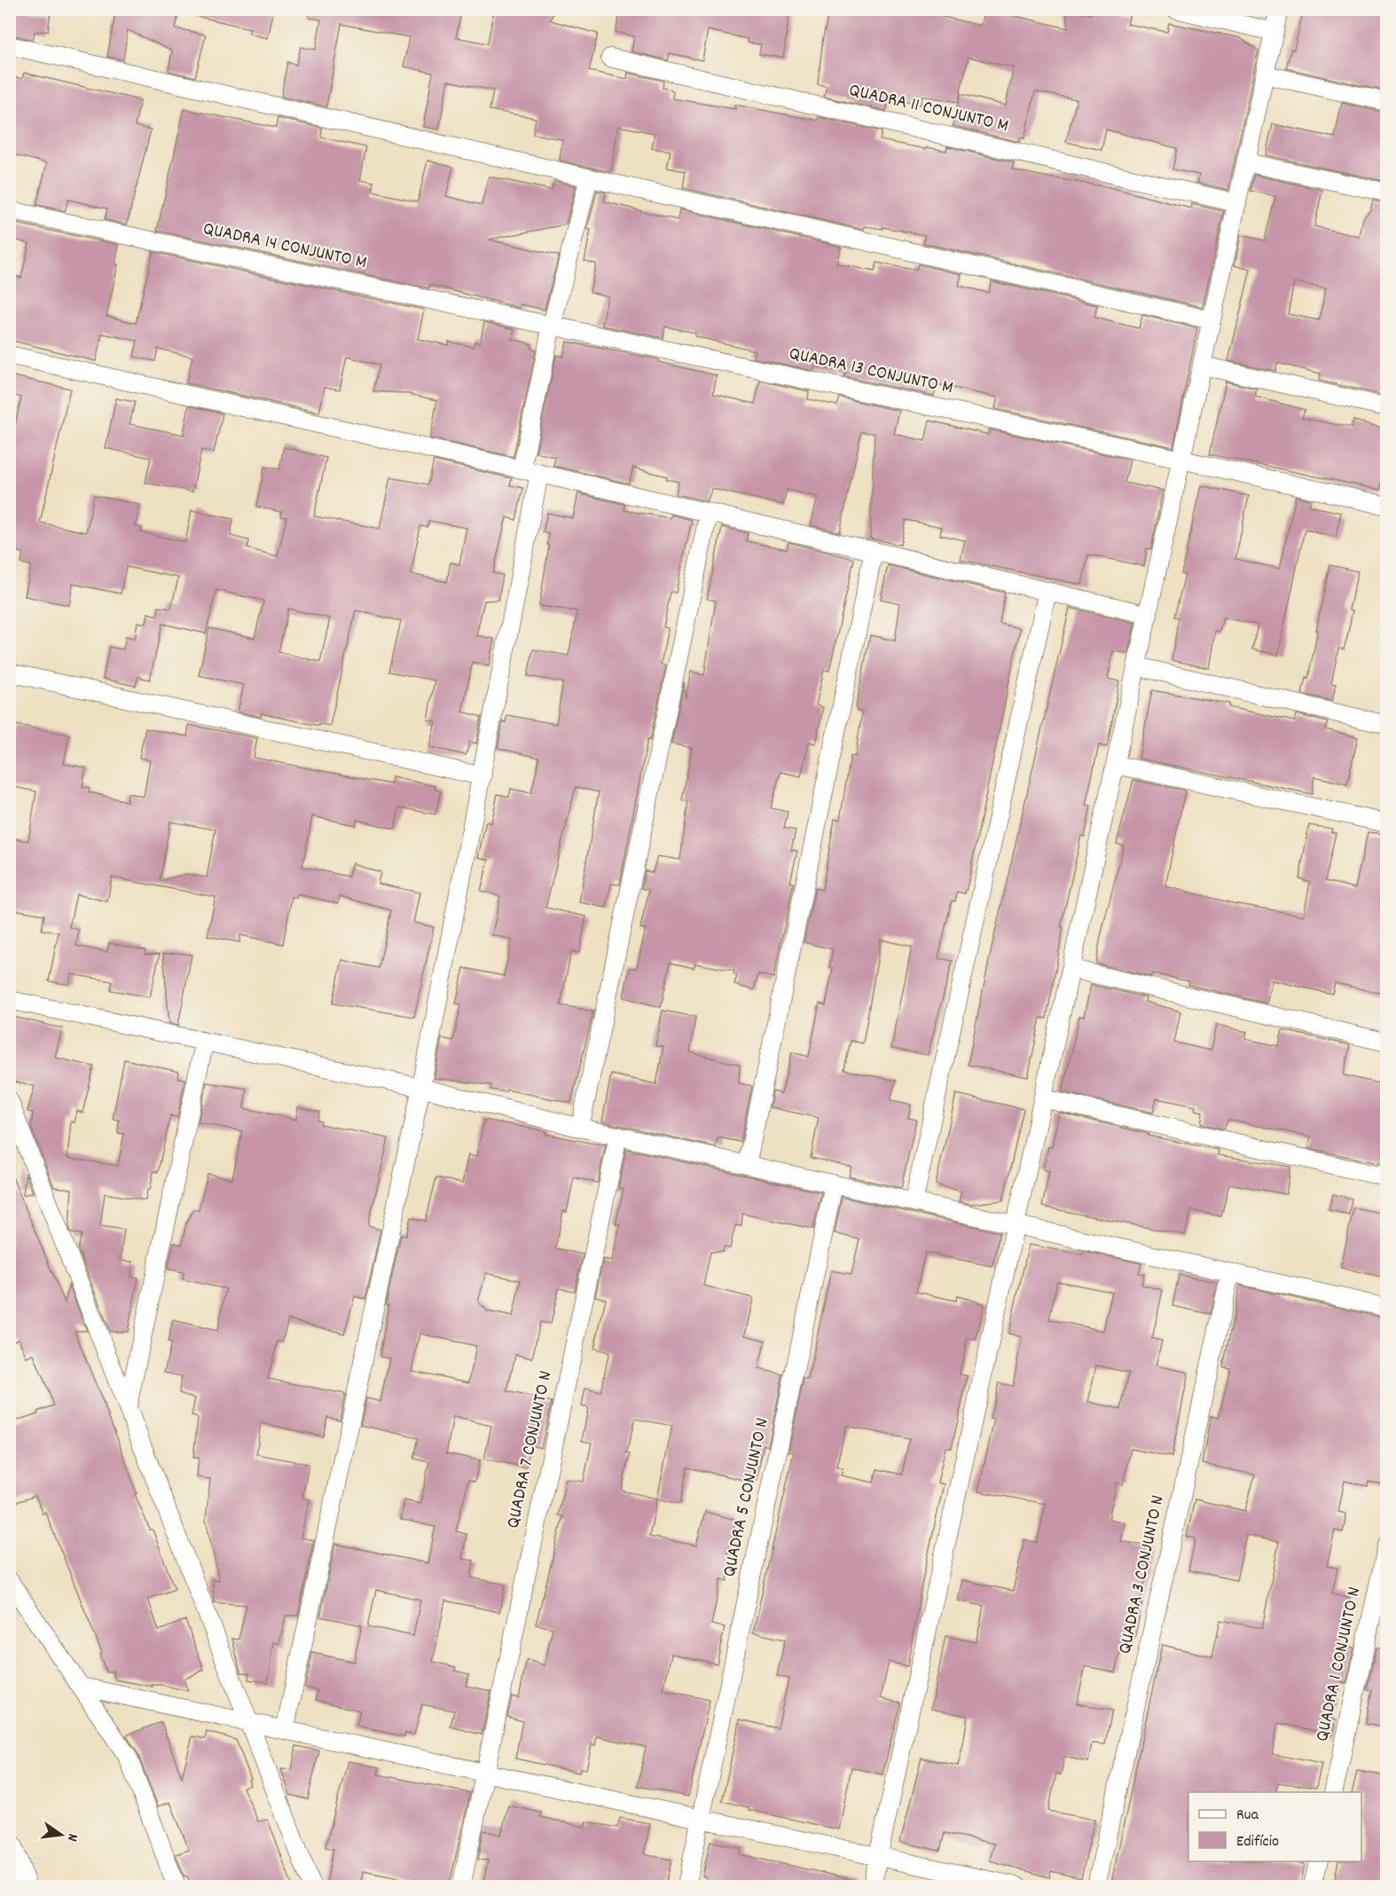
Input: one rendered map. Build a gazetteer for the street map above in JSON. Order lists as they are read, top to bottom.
{
  "streets": {
    "street": [
      "QUADRA 11 CONJUNTO M",
      "QUADRA 14 CONJUNTO M",
      "QUADRA 13 CONJUNTO M",
      "QUADRA 7 CONJUNTO N",
      "QUADRA 5 CONJUNTO N",
      "QUADRA 3 CONJUNTO N",
      "QUADRA 1 CONJUNTO N"
    ]
  },
  "crossings": [
    ["QUADRA 14 CONJUNTO M", "QUADRA 13 CONJUNTO M"]
  ],
  "legend": ["Rua", "Edifício"],
  "north": "right"
}
